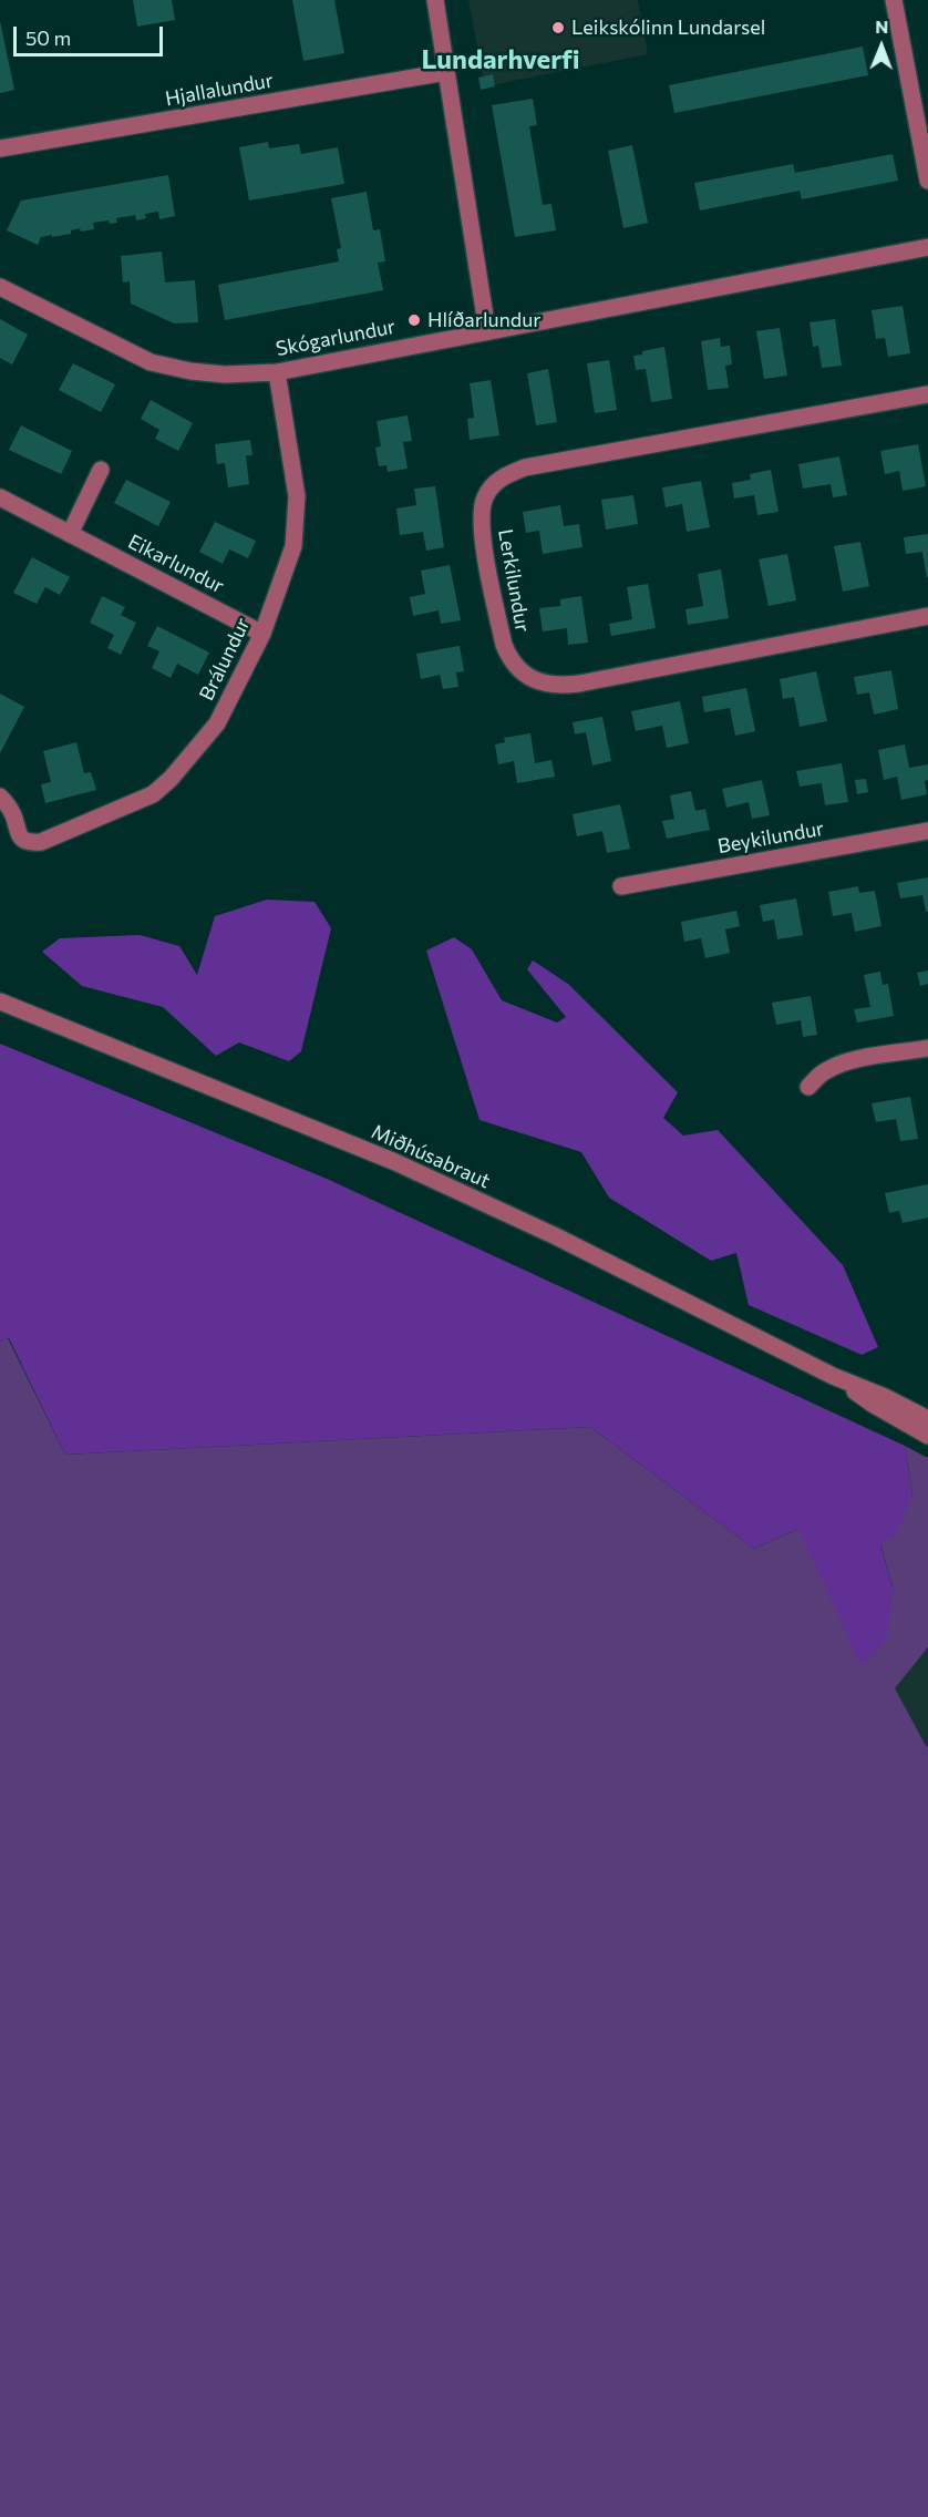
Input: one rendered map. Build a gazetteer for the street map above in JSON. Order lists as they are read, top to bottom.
{
  "streets": {
    "street": [
      "Hjallalundur",
      "Skógarlundur",
      "Eikarlundur",
      "Lerkilundur",
      "Brálundur",
      "Beykilundur",
      "Miðhúsabraut"
    ]
  },
  "crossings": [
    ["Skógarlundur", "Brálundur"],
    ["Eikarlundur", "Brálundur"]
  ],
  "districts": ["Lundarhverfi"],
  "places": ["Leikskólinn Lundarsel", "Hlíðarlundur"],
  "scale_bar": "50 m",
  "north": "top"
}
